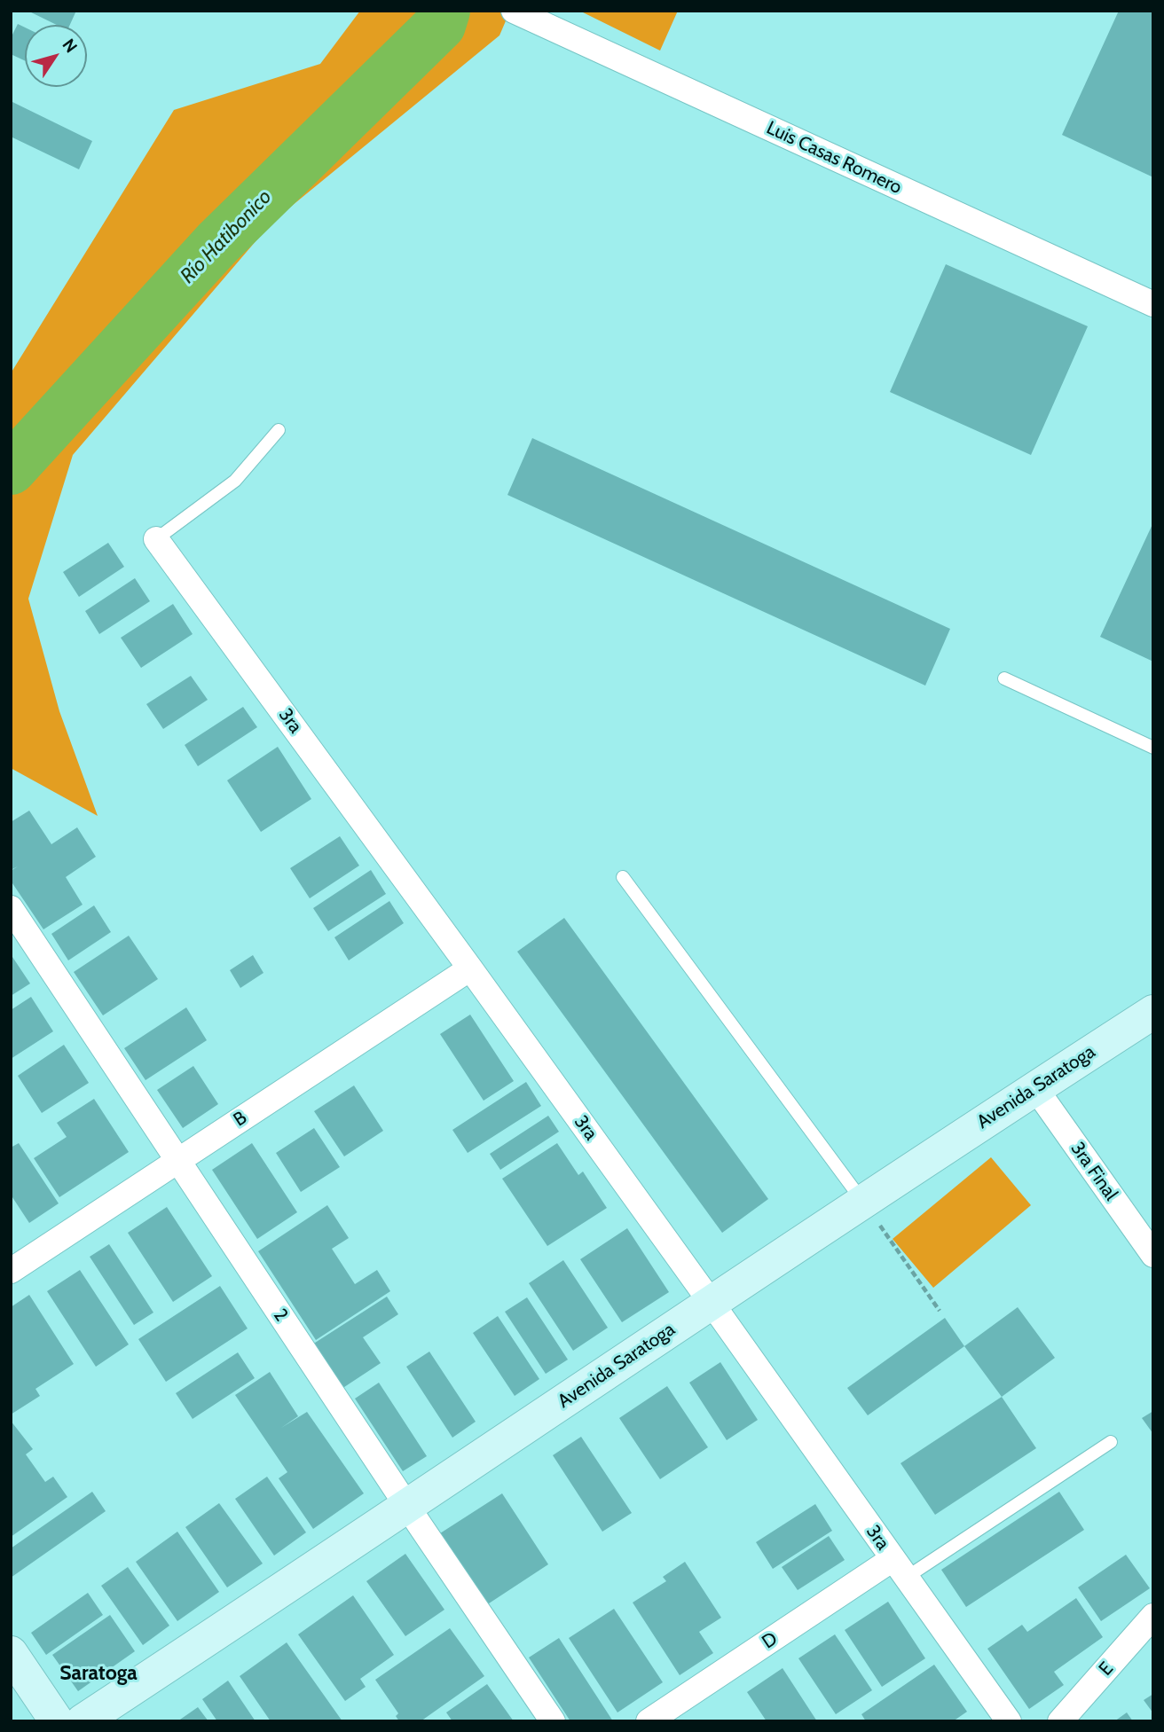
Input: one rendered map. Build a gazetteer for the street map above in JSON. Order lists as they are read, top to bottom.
{
  "streets": {
    "main road": ["Avenida Saratoga"],
    "street": [
      "Luis Casas Romero",
      "3ra",
      "B",
      "3ra Final",
      "2",
      "D",
      "E"
    ]
  },
  "crossings": [
    ["3ra", "Avenida Saratoga"],
    ["3ra", "B"],
    ["3ra", "D"],
    ["Avenida Saratoga", "3ra Final"],
    ["Avenida Saratoga", "2"],
    ["B", "2"]
  ],
  "districts": ["Saratoga"],
  "water": ["Río Hatibonico"],
  "north": "top right"
}
